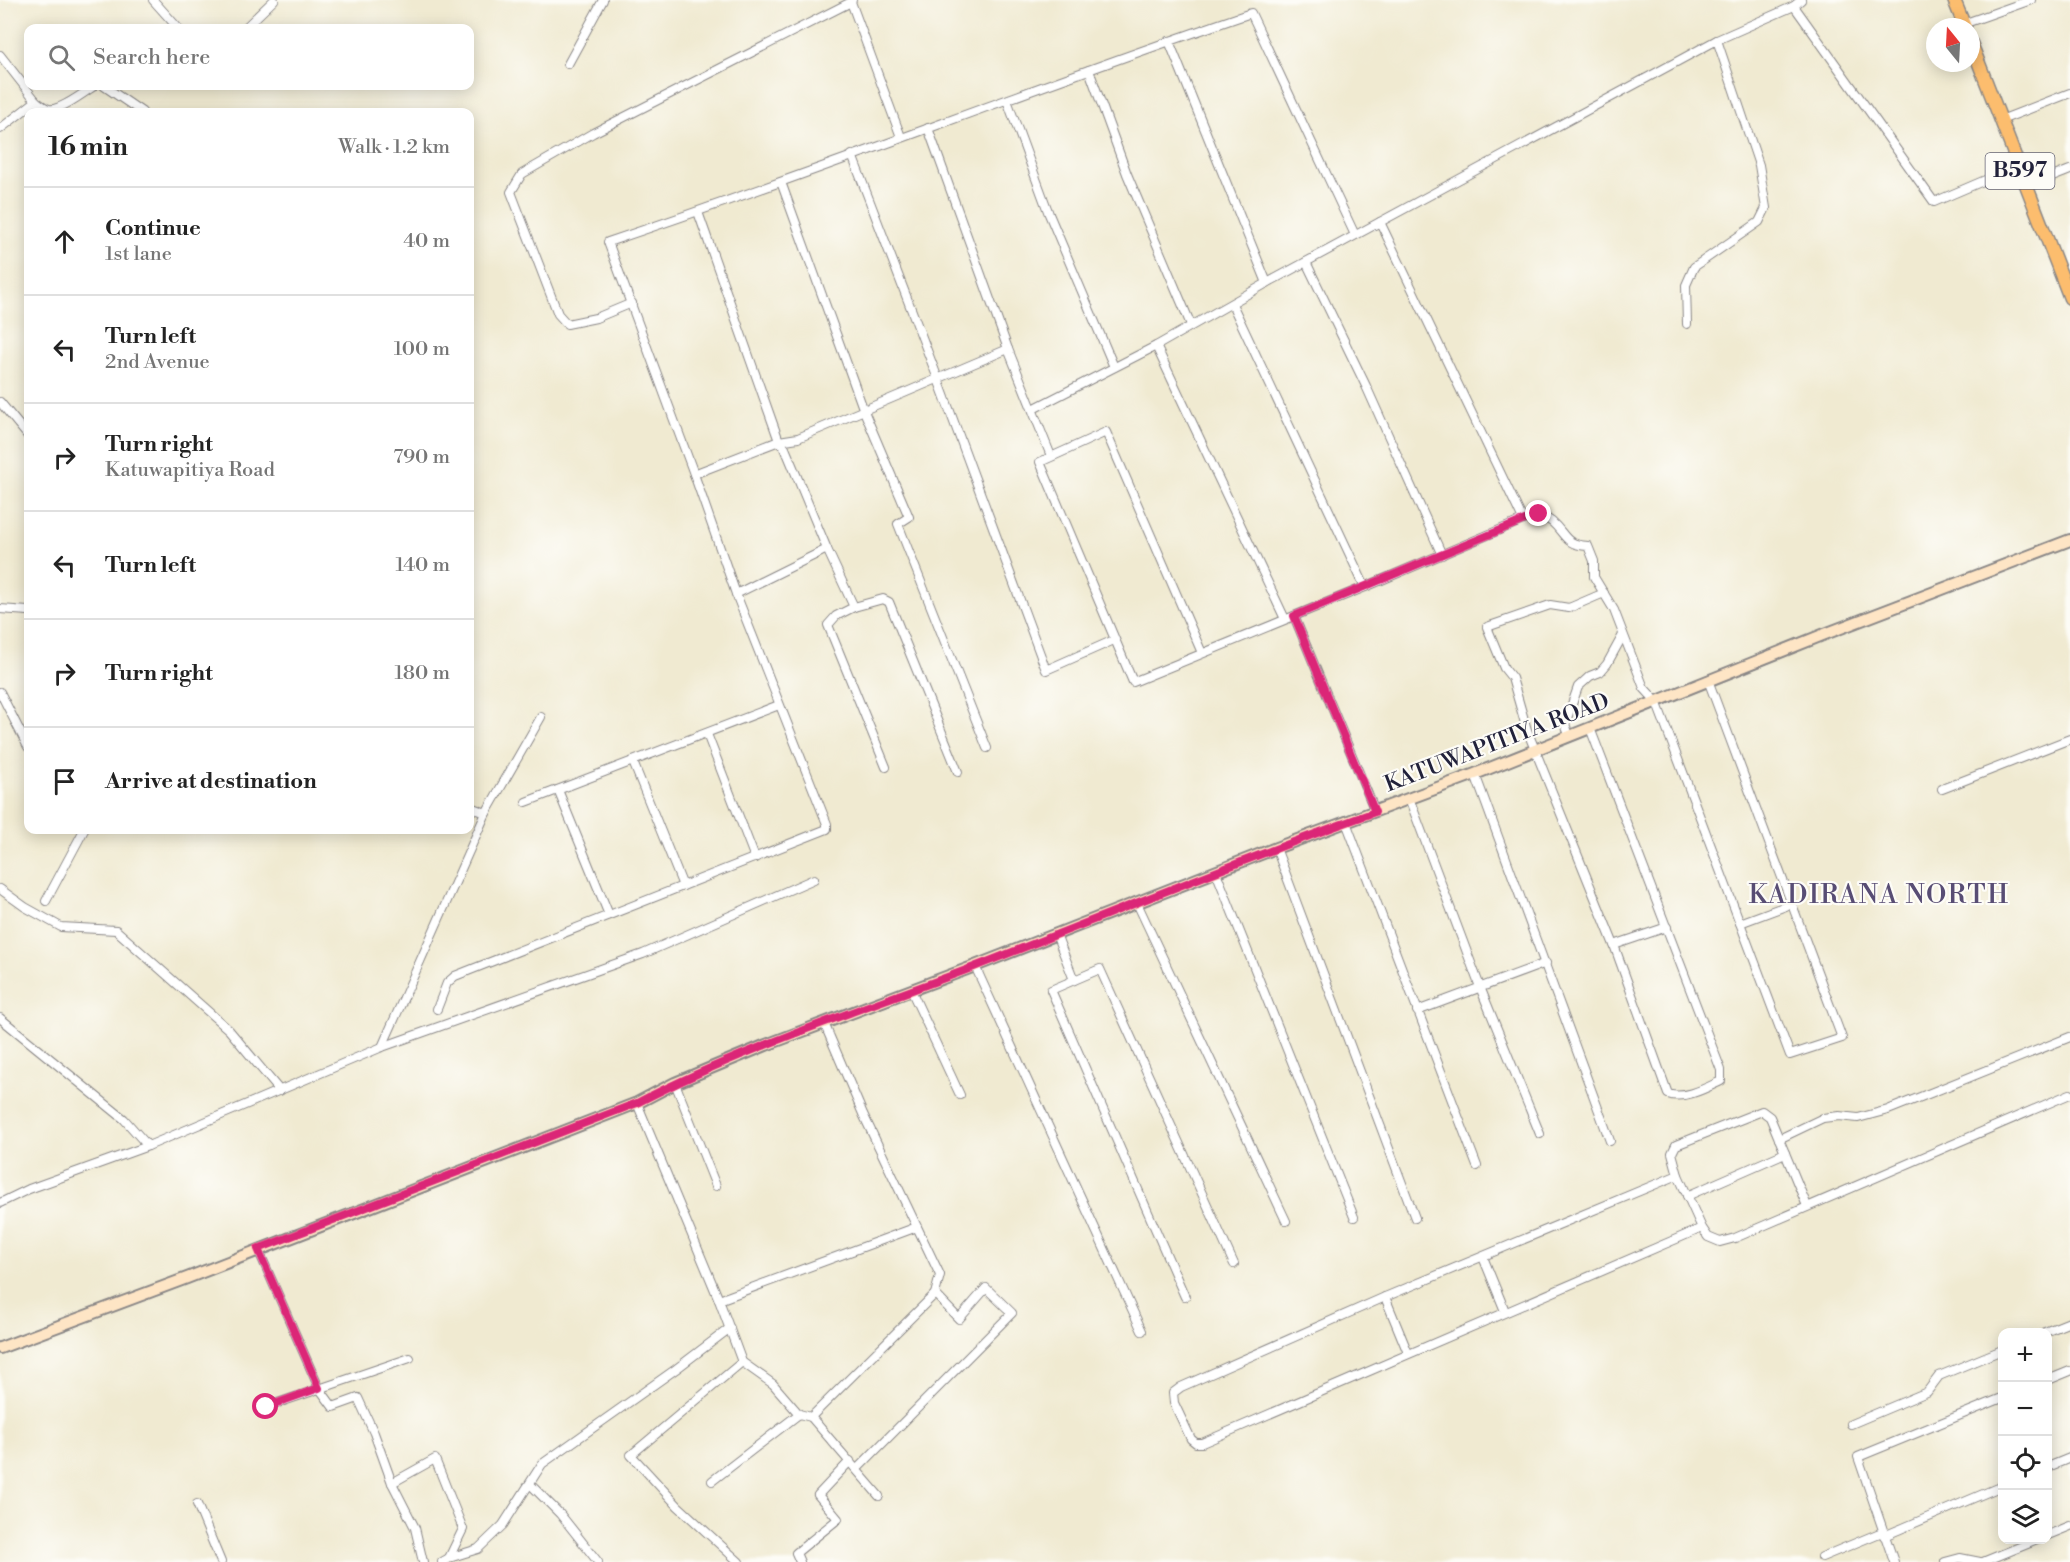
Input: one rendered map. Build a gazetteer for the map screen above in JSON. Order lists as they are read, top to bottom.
{
  "streets": {
    "main road": ["B597"],
    "street": ["KATUWAPITIYA ROAD"]
  },
  "districts": ["KADIRANA NORTH"],
  "north": "top",
  "page": {
    "search": "Search here",
    "heading": ["16 min", "Walk · 1.2 km"],
    "list": [
      ["Continue", "1st lane", "40 m"],
      ["Turn left", "2nd Avenue", "100 m"],
      ["Turn right", "Katuwapitiya Road", "790 m"],
      ["Turn left", "140 m"],
      ["Turn right", "180 m"],
      "Arrive at destination"
    ],
    "map_buttons": ["+", "−"]
  }
}
